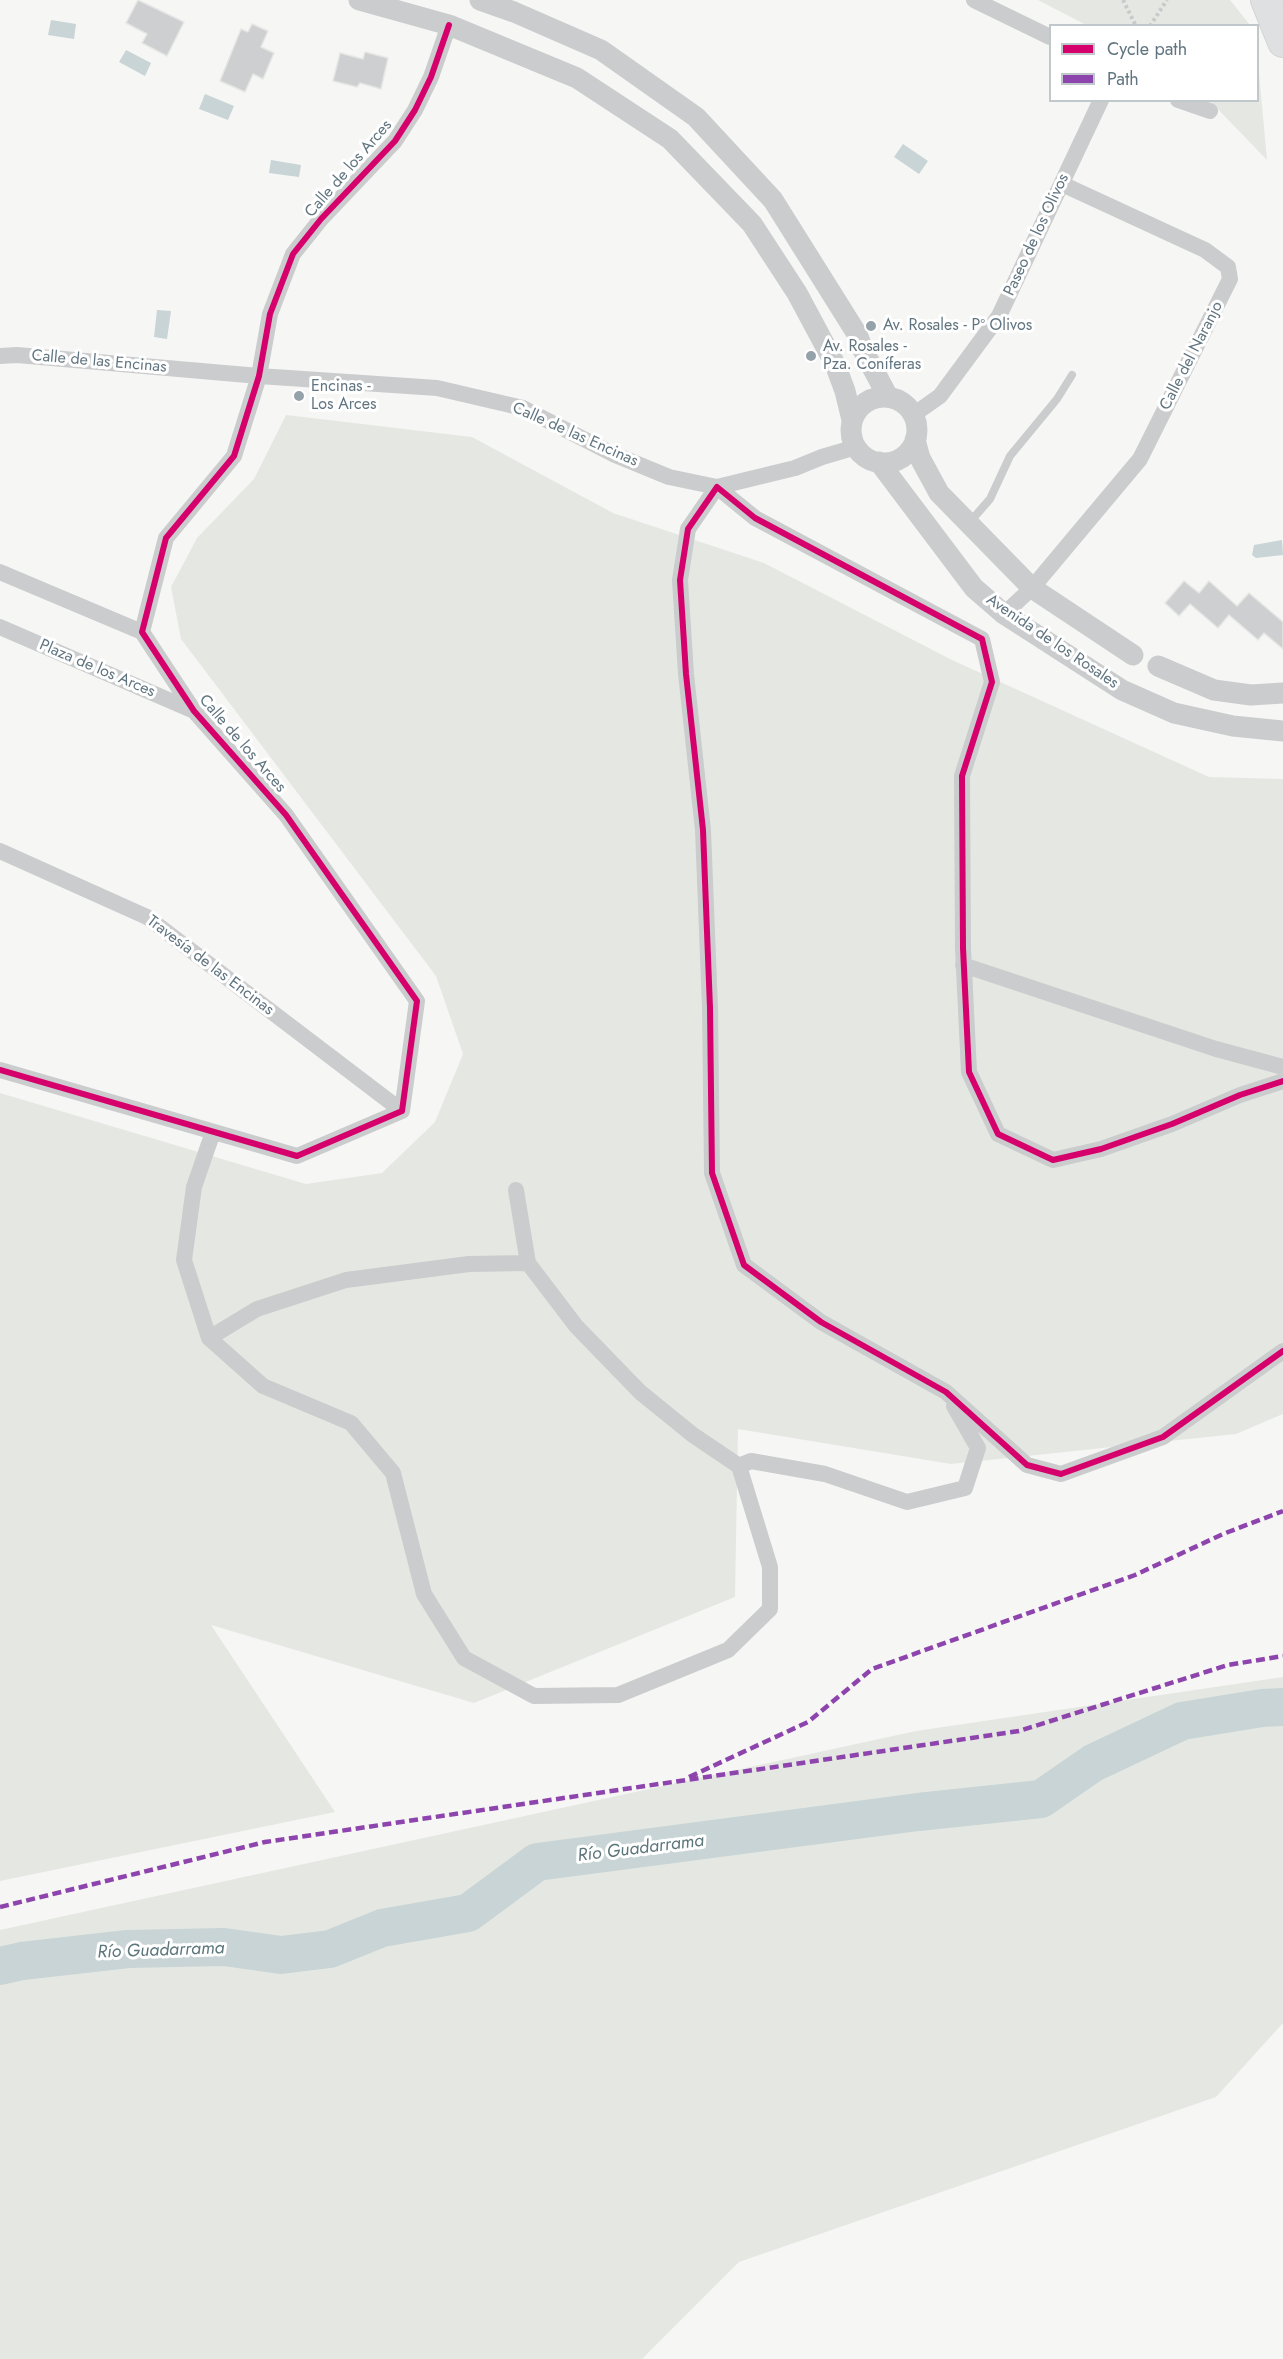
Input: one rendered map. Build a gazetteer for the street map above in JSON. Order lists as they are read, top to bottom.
{
  "streets": {
    "street": [
      "Calle de los Arces",
      "Paseo de los Olivos",
      "Calle del Naranjo",
      "Calle de las Encinas",
      "Avenida de los Rosales",
      "Plaza de los Arces",
      "Travesía de las Encinas"
    ]
  },
  "crossings": [
    ["Calle de los Arces", "Calle de las Encinas"],
    ["Calle de los Arces", "Plaza de los Arces"],
    ["Calle de los Arces", "Travesía de las Encinas"],
    ["Paseo de los Olivos", "Calle del Naranjo"],
    ["Paseo de los Olivos", "Calle de las Encinas"],
    ["Paseo de los Olivos", "Avenida de los Rosales"],
    ["Calle del Naranjo", "Avenida de los Rosales"],
    ["Calle de las Encinas", "Avenida de los Rosales"]
  ],
  "water": ["Río Guadarrama"],
  "places": ["Av. Rosales - Pº Olivos", "Av. Rosales - Pza. Coníferas", "Encinas - Los Arces"],
  "legend": ["Cycle path", "Path"]
}
